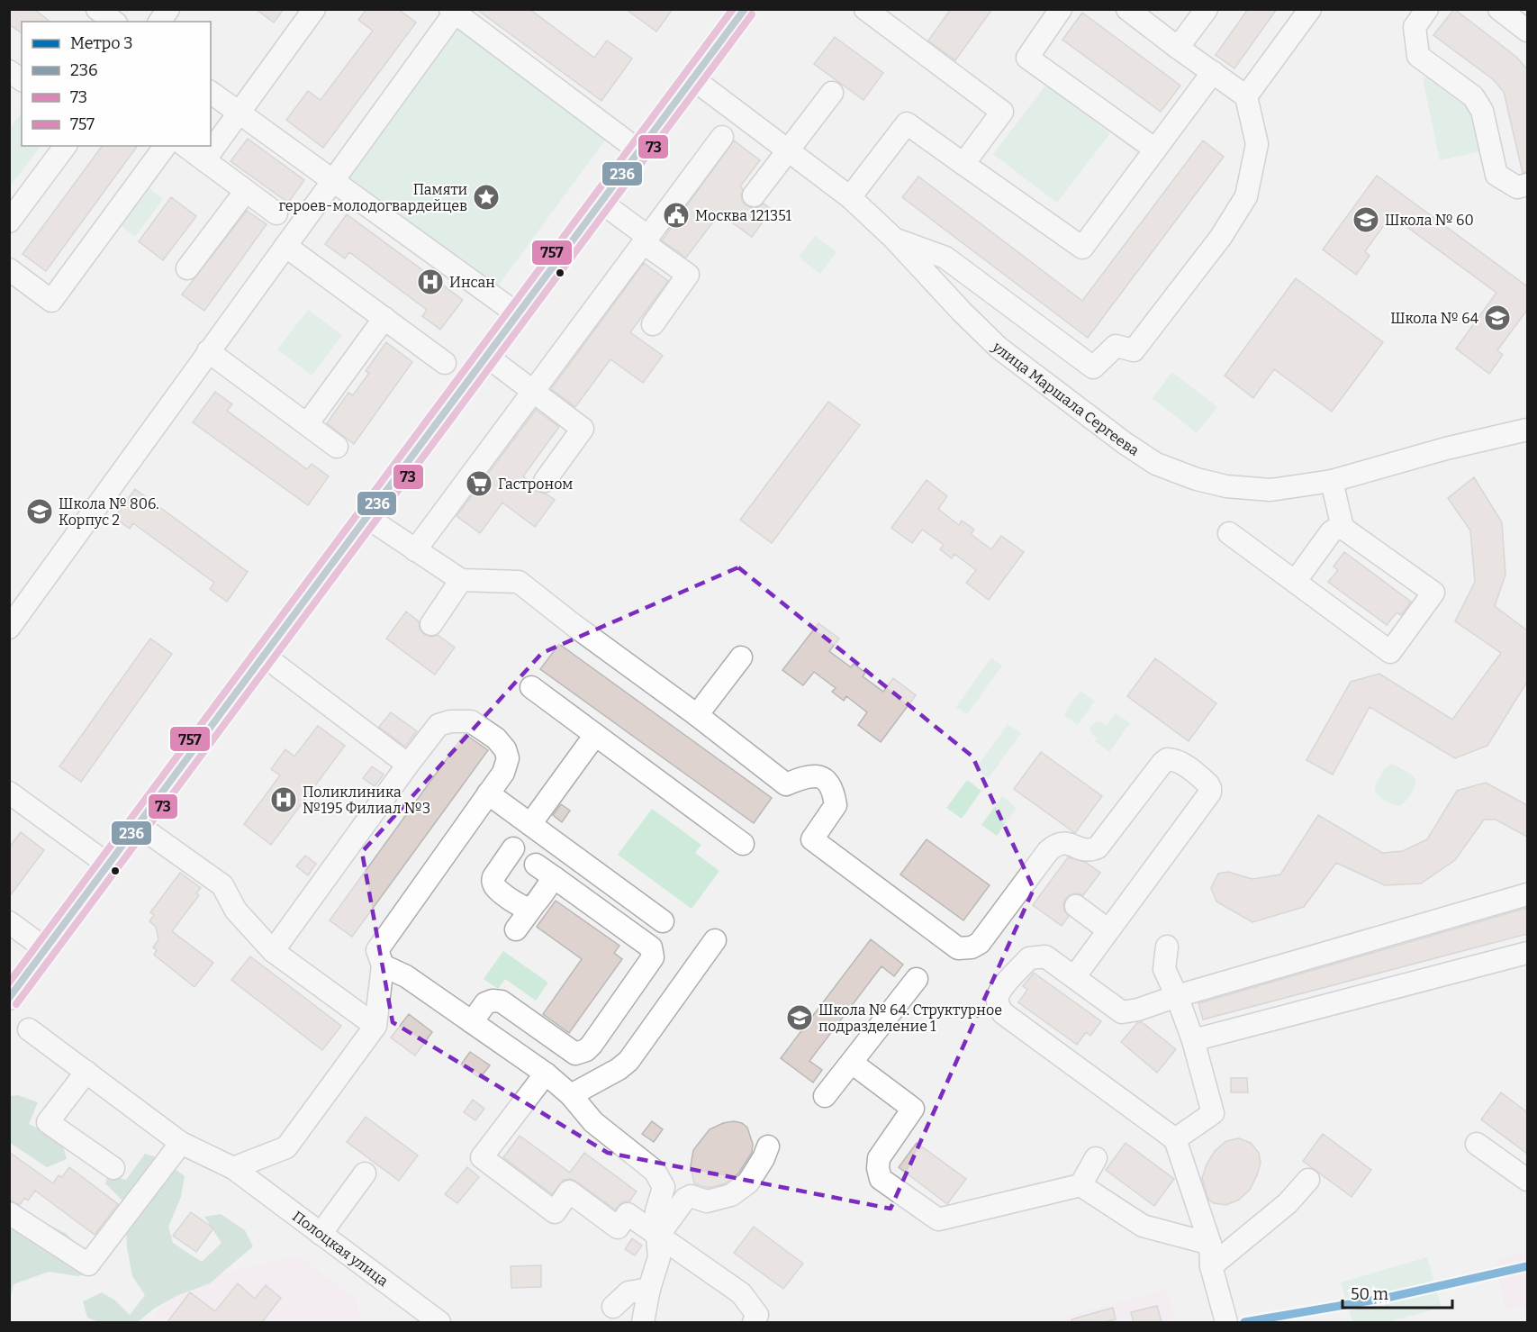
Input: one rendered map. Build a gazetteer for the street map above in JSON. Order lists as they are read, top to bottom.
{
  "streets": {
    "street": ["улица Маршала Сергеева", "Полоцкая улица"]
  },
  "places": {
    "place": ["Памяти героев-молодогвардейцев"],
    "public building": ["Москва 121351"],
    "school or university": [
      "Школа № 60",
      "Школа № 64",
      "Школа № 806. Корпус 2",
      "Школа № 64. Структурное подразделение 1"
    ],
    "hospital": ["Инсан", "Поликлиника №195 Филиал №3"],
    "supermarket": ["Гастроном"]
  },
  "lines": [
    "transit line 236",
    "transit line 757",
    "transit line 73",
    "metro line 3"
  ],
  "legend": [
    "Метро 3",
    "236",
    "73",
    "757"
  ],
  "scale_bar": "50 m"
}
